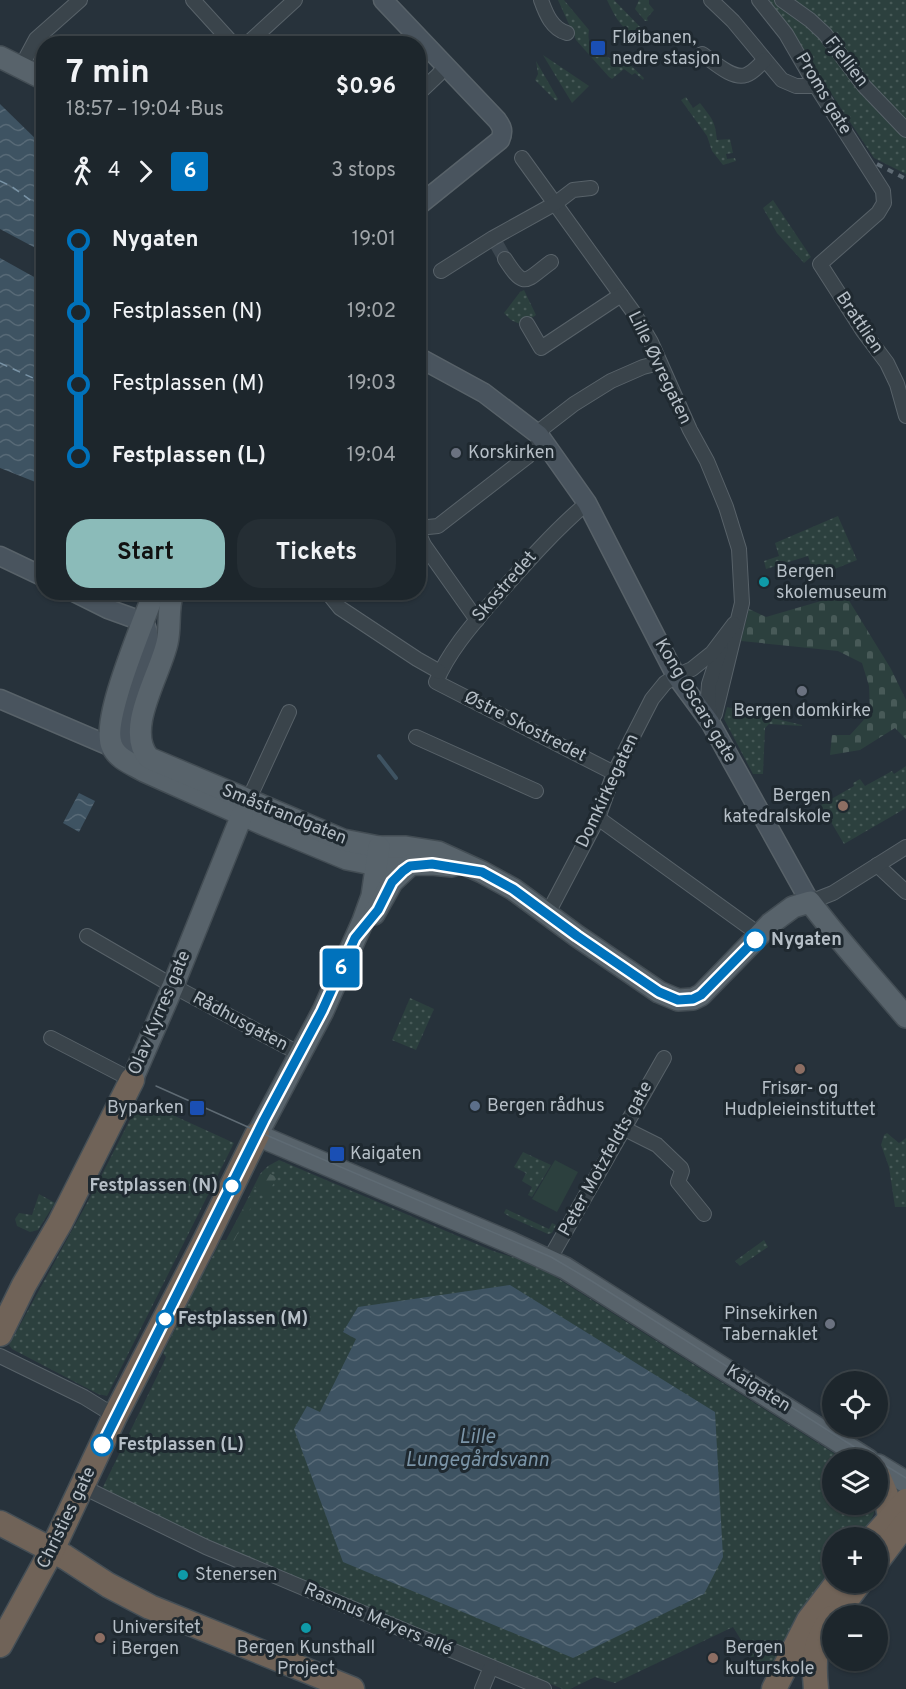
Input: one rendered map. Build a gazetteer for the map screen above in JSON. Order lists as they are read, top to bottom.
{
  "streets": {
    "highway": ["Olav Kyrres gate", "Christies gate"],
    "main road": ["Kong Oscars gate", "Småstrandgaten", "Kaigaten"],
    "street": [
      "Fjellien",
      "Proms gate",
      "Brattlien",
      "Lille Øvregaten",
      "Skostredet",
      "Østre Skostredet",
      "Domkirkegaten",
      "Rådhusgaten",
      "Peter Motzfeldts gate",
      "Rasmus Meyers allé"
    ]
  },
  "crossings": [
    ["Proms gate", "Brattlien"],
    ["Skostredet", "Kong Oscars gate"],
    ["Skostredet", "Østre Skostredet"],
    ["Kong Oscars gate", "Domkirkegaten"],
    ["Østre Skostredet", "Domkirkegaten"],
    ["Småstrandgaten", "Olav Kyrres gate"],
    ["Småstrandgaten", "Christies gate"],
    ["Olav Kyrres gate", "Rådhusgaten"],
    ["Rådhusgaten", "Christies gate"],
    ["Peter Motzfeldts gate", "Kaigaten"],
    ["Kaigaten", "Christies gate"],
    ["Christies gate", "Rasmus Meyers allé"]
  ],
  "water": ["Lille Lungegårdsvann"],
  "places": {
    "transit": ["Fløibanen, nedre stasjon", "Byparken", "Kaigaten"],
    "other": [
      "Korskirken",
      "Bergen skolemuseum",
      "Bergen domkirke",
      "Bergen katedralskole",
      "Nygaten",
      "Frisør- og Hudpleieinstituttet",
      "Bergen rådhus",
      "Festplassen (N)",
      "Festplassen (M)",
      "Pinsekirken Tabernaklet",
      "Festplassen (L)",
      "Stenersen",
      "Bergen Kunsthall Project",
      "Universitet i Bergen",
      "Bergen kulturskole"
    ]
  },
  "lines": ["bus line 6"],
  "page": {
    "on_map": "6",
    "heading": ["7 min", "18:57 – 19:04 · Bus", "$0.96"],
    "legs": ["4", "6", "3 stops"],
    "list": [
      {
        "name": "Nygaten",
        "value": "19:01"
      },
      {
        "name": "Festplassen (N)",
        "value": "19:02"
      },
      {
        "name": "Festplassen (M)",
        "value": "19:03"
      },
      {
        "name": "Festplassen (L)",
        "value": "19:04"
      }
    ],
    "buttons": ["Start", "Tickets"],
    "map_buttons": ["+", "−"]
  }
}
